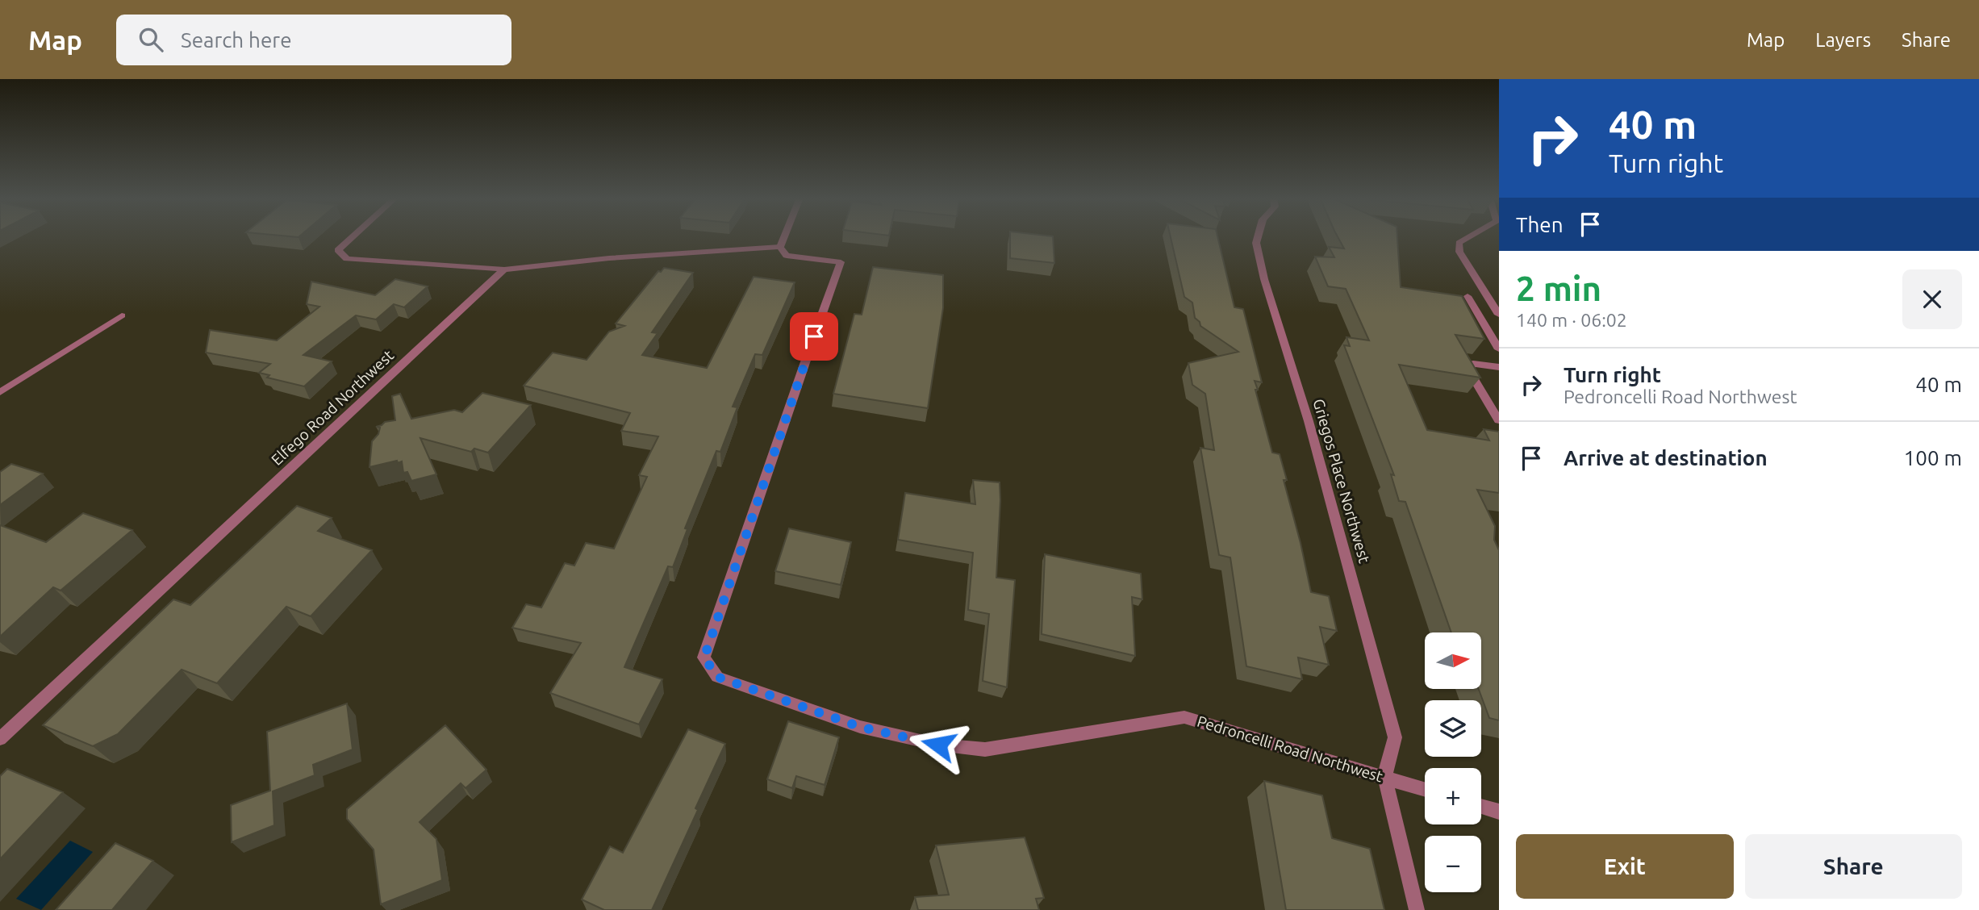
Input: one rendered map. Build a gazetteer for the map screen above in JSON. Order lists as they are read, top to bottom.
{
  "streets": {
    "street": ["Elfego Road Northwest", "Griegos Place Northwest", "Pedroncelli Road Northwest"]
  },
  "crossings": [
    ["Griegos Place Northwest", "Pedroncelli Road Northwest"]
  ],
  "north": "right",
  "page": {
    "header": "Map",
    "search": "Search here",
    "nav": ["Map", "Layers", "Share"],
    "turn": ["40 m", "Turn right"],
    "then": "Then",
    "heading": ["2 min", "140 m · 06:02"],
    "list": [
      {
        "name": "Turn right",
        "note": "Pedroncelli Road Northwest",
        "value": "40 m"
      },
      {
        "name": "Arrive at destination",
        "value": "100 m"
      }
    ],
    "map_buttons": ["+", "−"],
    "buttons": ["Exit", "Share"]
  }
}
